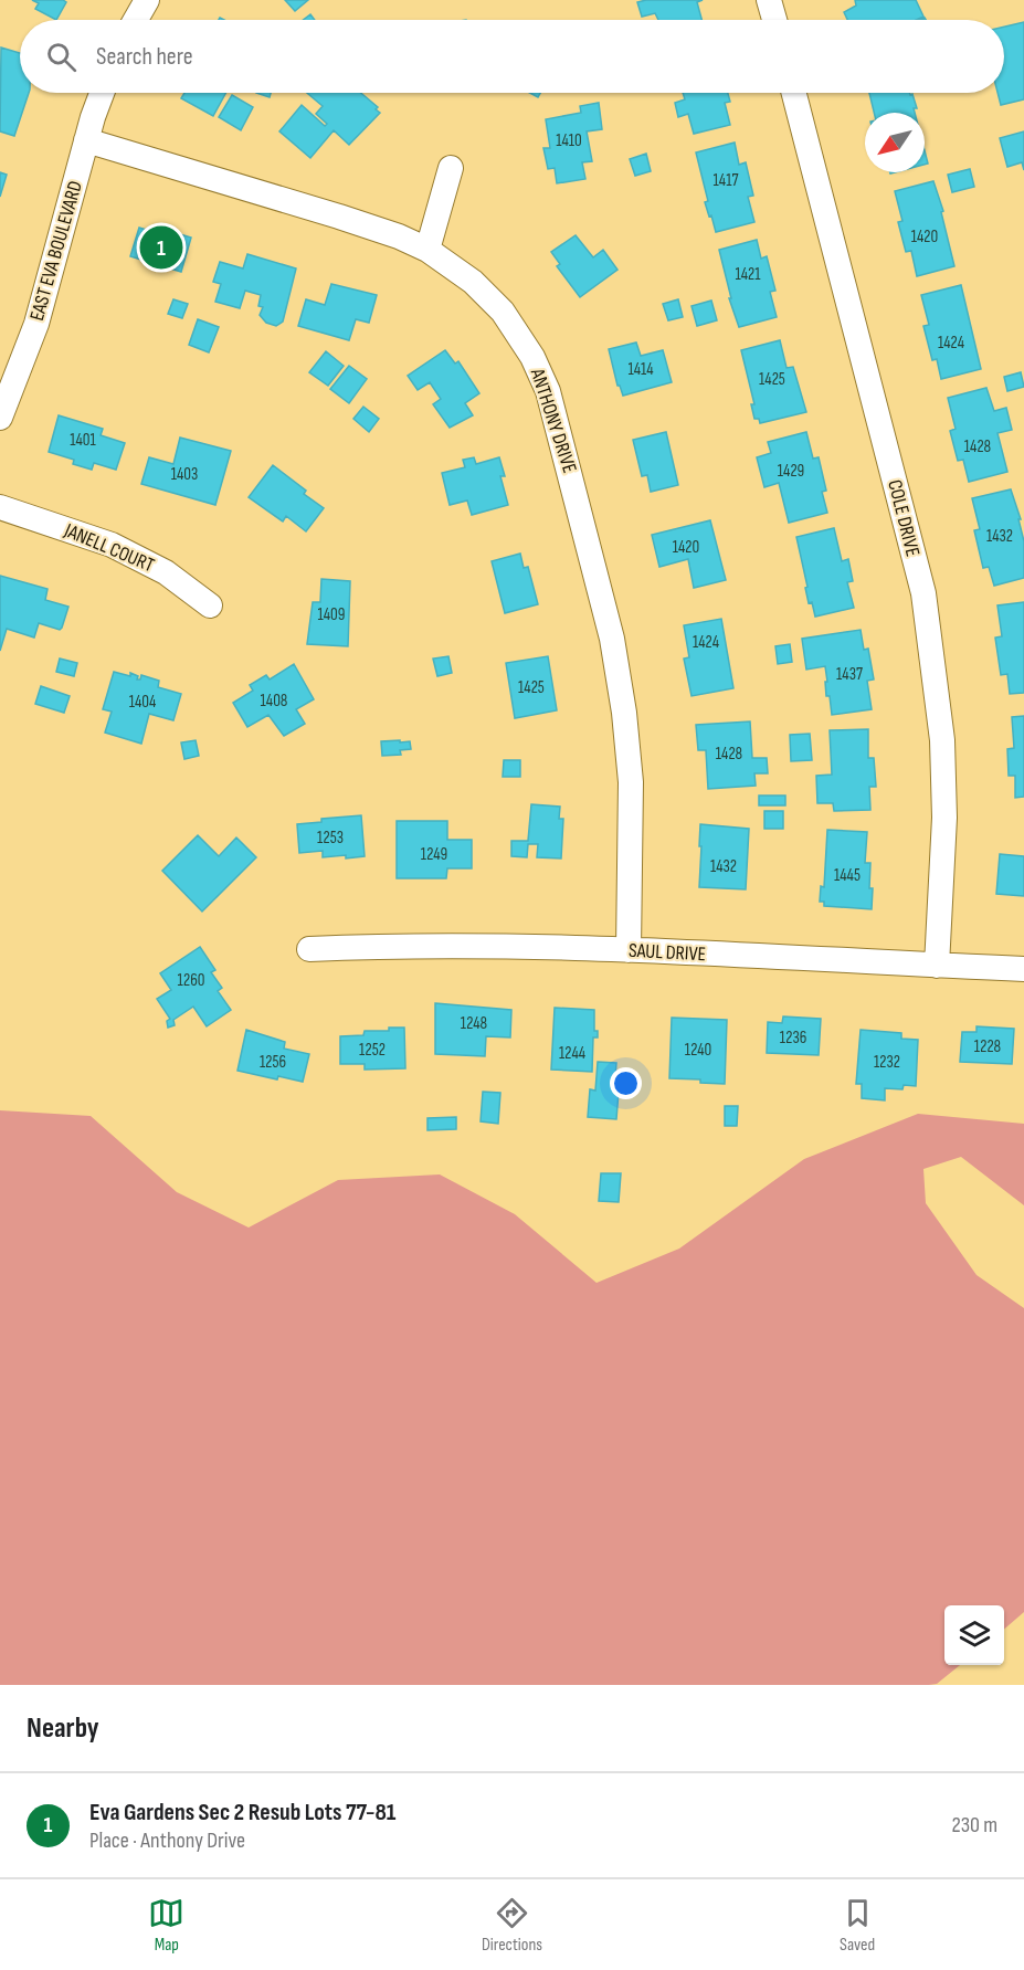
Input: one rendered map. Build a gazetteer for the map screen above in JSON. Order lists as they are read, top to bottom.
{
  "streets": {
    "street": [
      "EAST EVA BOULEVARD",
      "ANTHONY DRIVE",
      "COLE DRIVE",
      "JANELL COURT",
      "SAUL DRIVE"
    ]
  },
  "crossings": [
    ["EAST EVA BOULEVARD", "ANTHONY DRIVE"],
    ["ANTHONY DRIVE", "SAUL DRIVE"],
    ["COLE DRIVE", "SAUL DRIVE"]
  ],
  "house_numbers": [
    "1410",
    "1417",
    "1420",
    "1421",
    "1424",
    "1414",
    "1425",
    "1401",
    "1428",
    "1429",
    "1403",
    "1432",
    "1420",
    "1409",
    "1424",
    "1437",
    "1425",
    "1408",
    "1404",
    "1428",
    "1253",
    "1249",
    "1432",
    "1445",
    "1260",
    "1248",
    "1236",
    "1228",
    "1252",
    "1240",
    "1244",
    "1256",
    "1232"
  ],
  "north": "bottom left",
  "page": {
    "search": "Search here",
    "pins": "1",
    "heading": "Nearby",
    "list": [
      {
        "mark": "1",
        "name": "Eva Gardens Sec 2 Resub Lots 77-81",
        "note": "Place · Anthony Drive",
        "value": "230 m"
      }
    ],
    "nav": ["Map", "Directions", "Saved"]
  }
}
